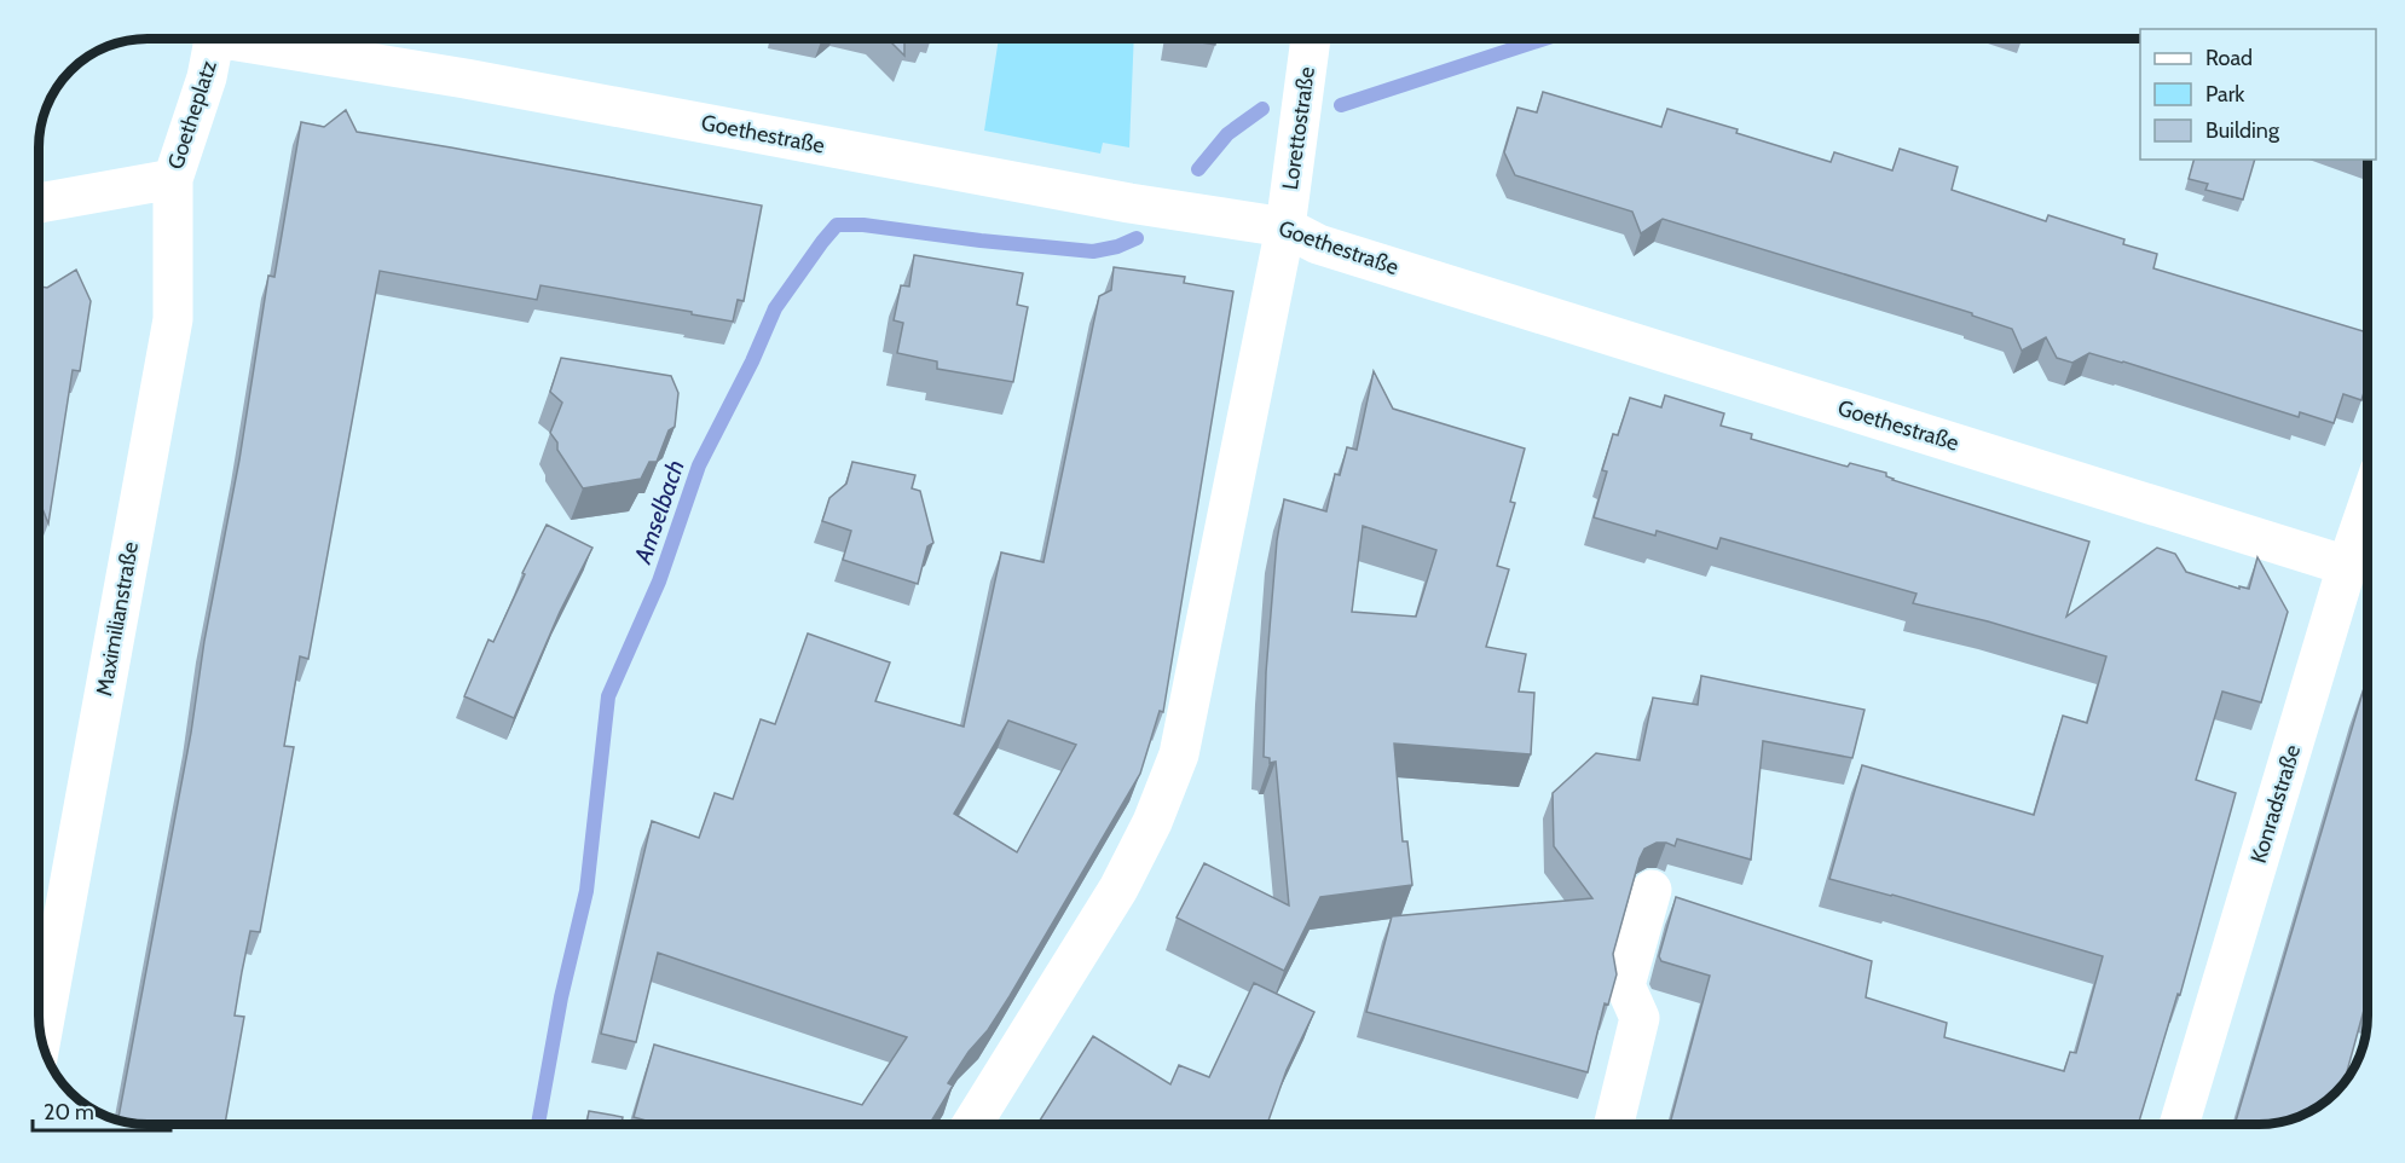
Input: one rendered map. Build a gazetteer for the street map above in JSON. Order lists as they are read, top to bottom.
{
  "streets": {
    "street": [
      "Goetheplatz",
      "Lorettostraße",
      "Goethestraße",
      "Maximilianstraße",
      "Konradstraße"
    ]
  },
  "crossings": [
    ["Goetheplatz", "Maximilianstraße"],
    ["Lorettostraße", "Goethestraße"],
    ["Goethestraße", "Konradstraße"]
  ],
  "water": ["Amselbach"],
  "legend": ["Road", "Park", "Building"],
  "scale_bar": "20 m"
}
